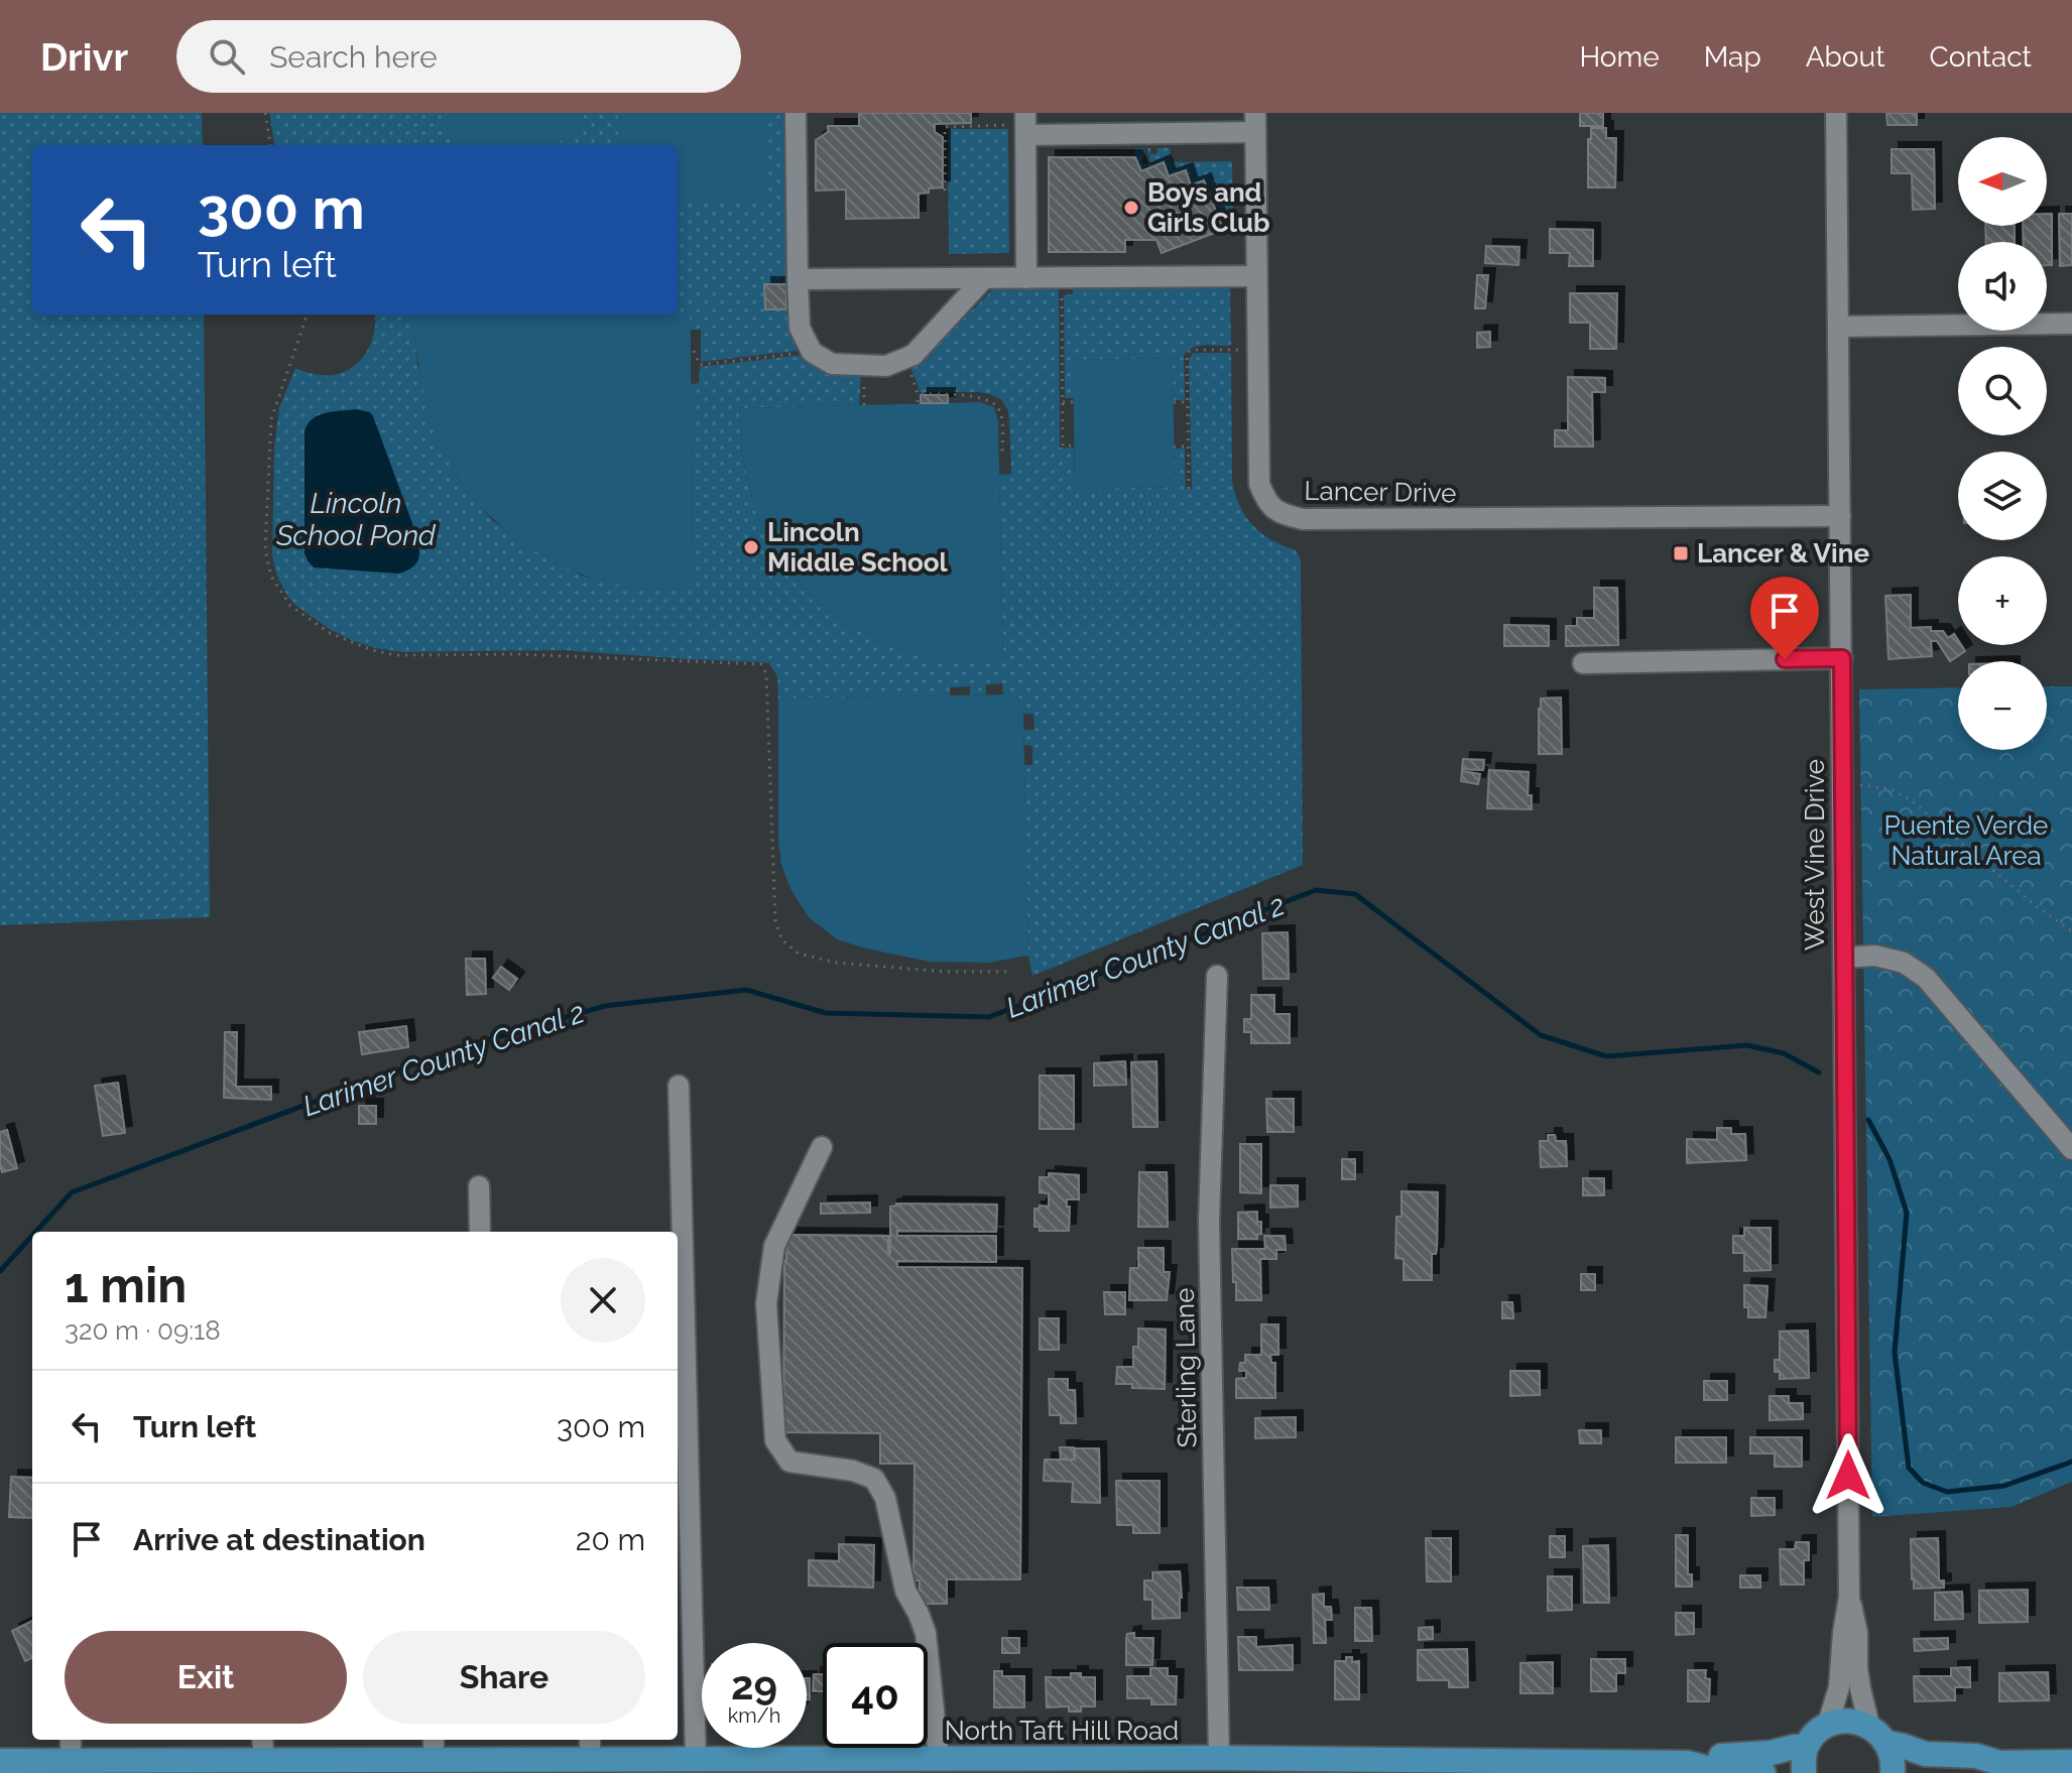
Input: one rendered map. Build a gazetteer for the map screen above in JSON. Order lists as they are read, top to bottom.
{
  "streets": {
    "main road": ["West Vine Drive", "North Taft Hill Road"],
    "street": ["Lancer Drive", "Sterling Lane"]
  },
  "crossings": [
    ["Lancer Drive", "West Vine Drive"],
    ["West Vine Drive", "North Taft Hill Road"],
    ["Sterling Lane", "North Taft Hill Road"]
  ],
  "water": ["Lincoln School Pond", "Larimer County Canal 2"],
  "parks": ["Puente Verde Natural Area"],
  "places": {
    "other": ["Boys and Girls Club", "Lincoln Middle School"],
    "transit": ["Lancer & Vine"]
  },
  "north": "left",
  "page": {
    "header": "Drivr",
    "search": "Search here",
    "nav": [
      "Home",
      "Map",
      "About",
      "Contact"
    ],
    "map_buttons": ["+", "−"],
    "turn": ["300 m", "Turn left"],
    "heading": ["1 min", "320 m · 09:18"],
    "list": [
      {
        "name": "Turn left",
        "value": "300 m"
      },
      {
        "name": "Arrive at destination",
        "value": "20 m"
      }
    ],
    "buttons": ["Exit", "Share"],
    "speed": "29 km/h",
    "limit": "40"
  }
}
